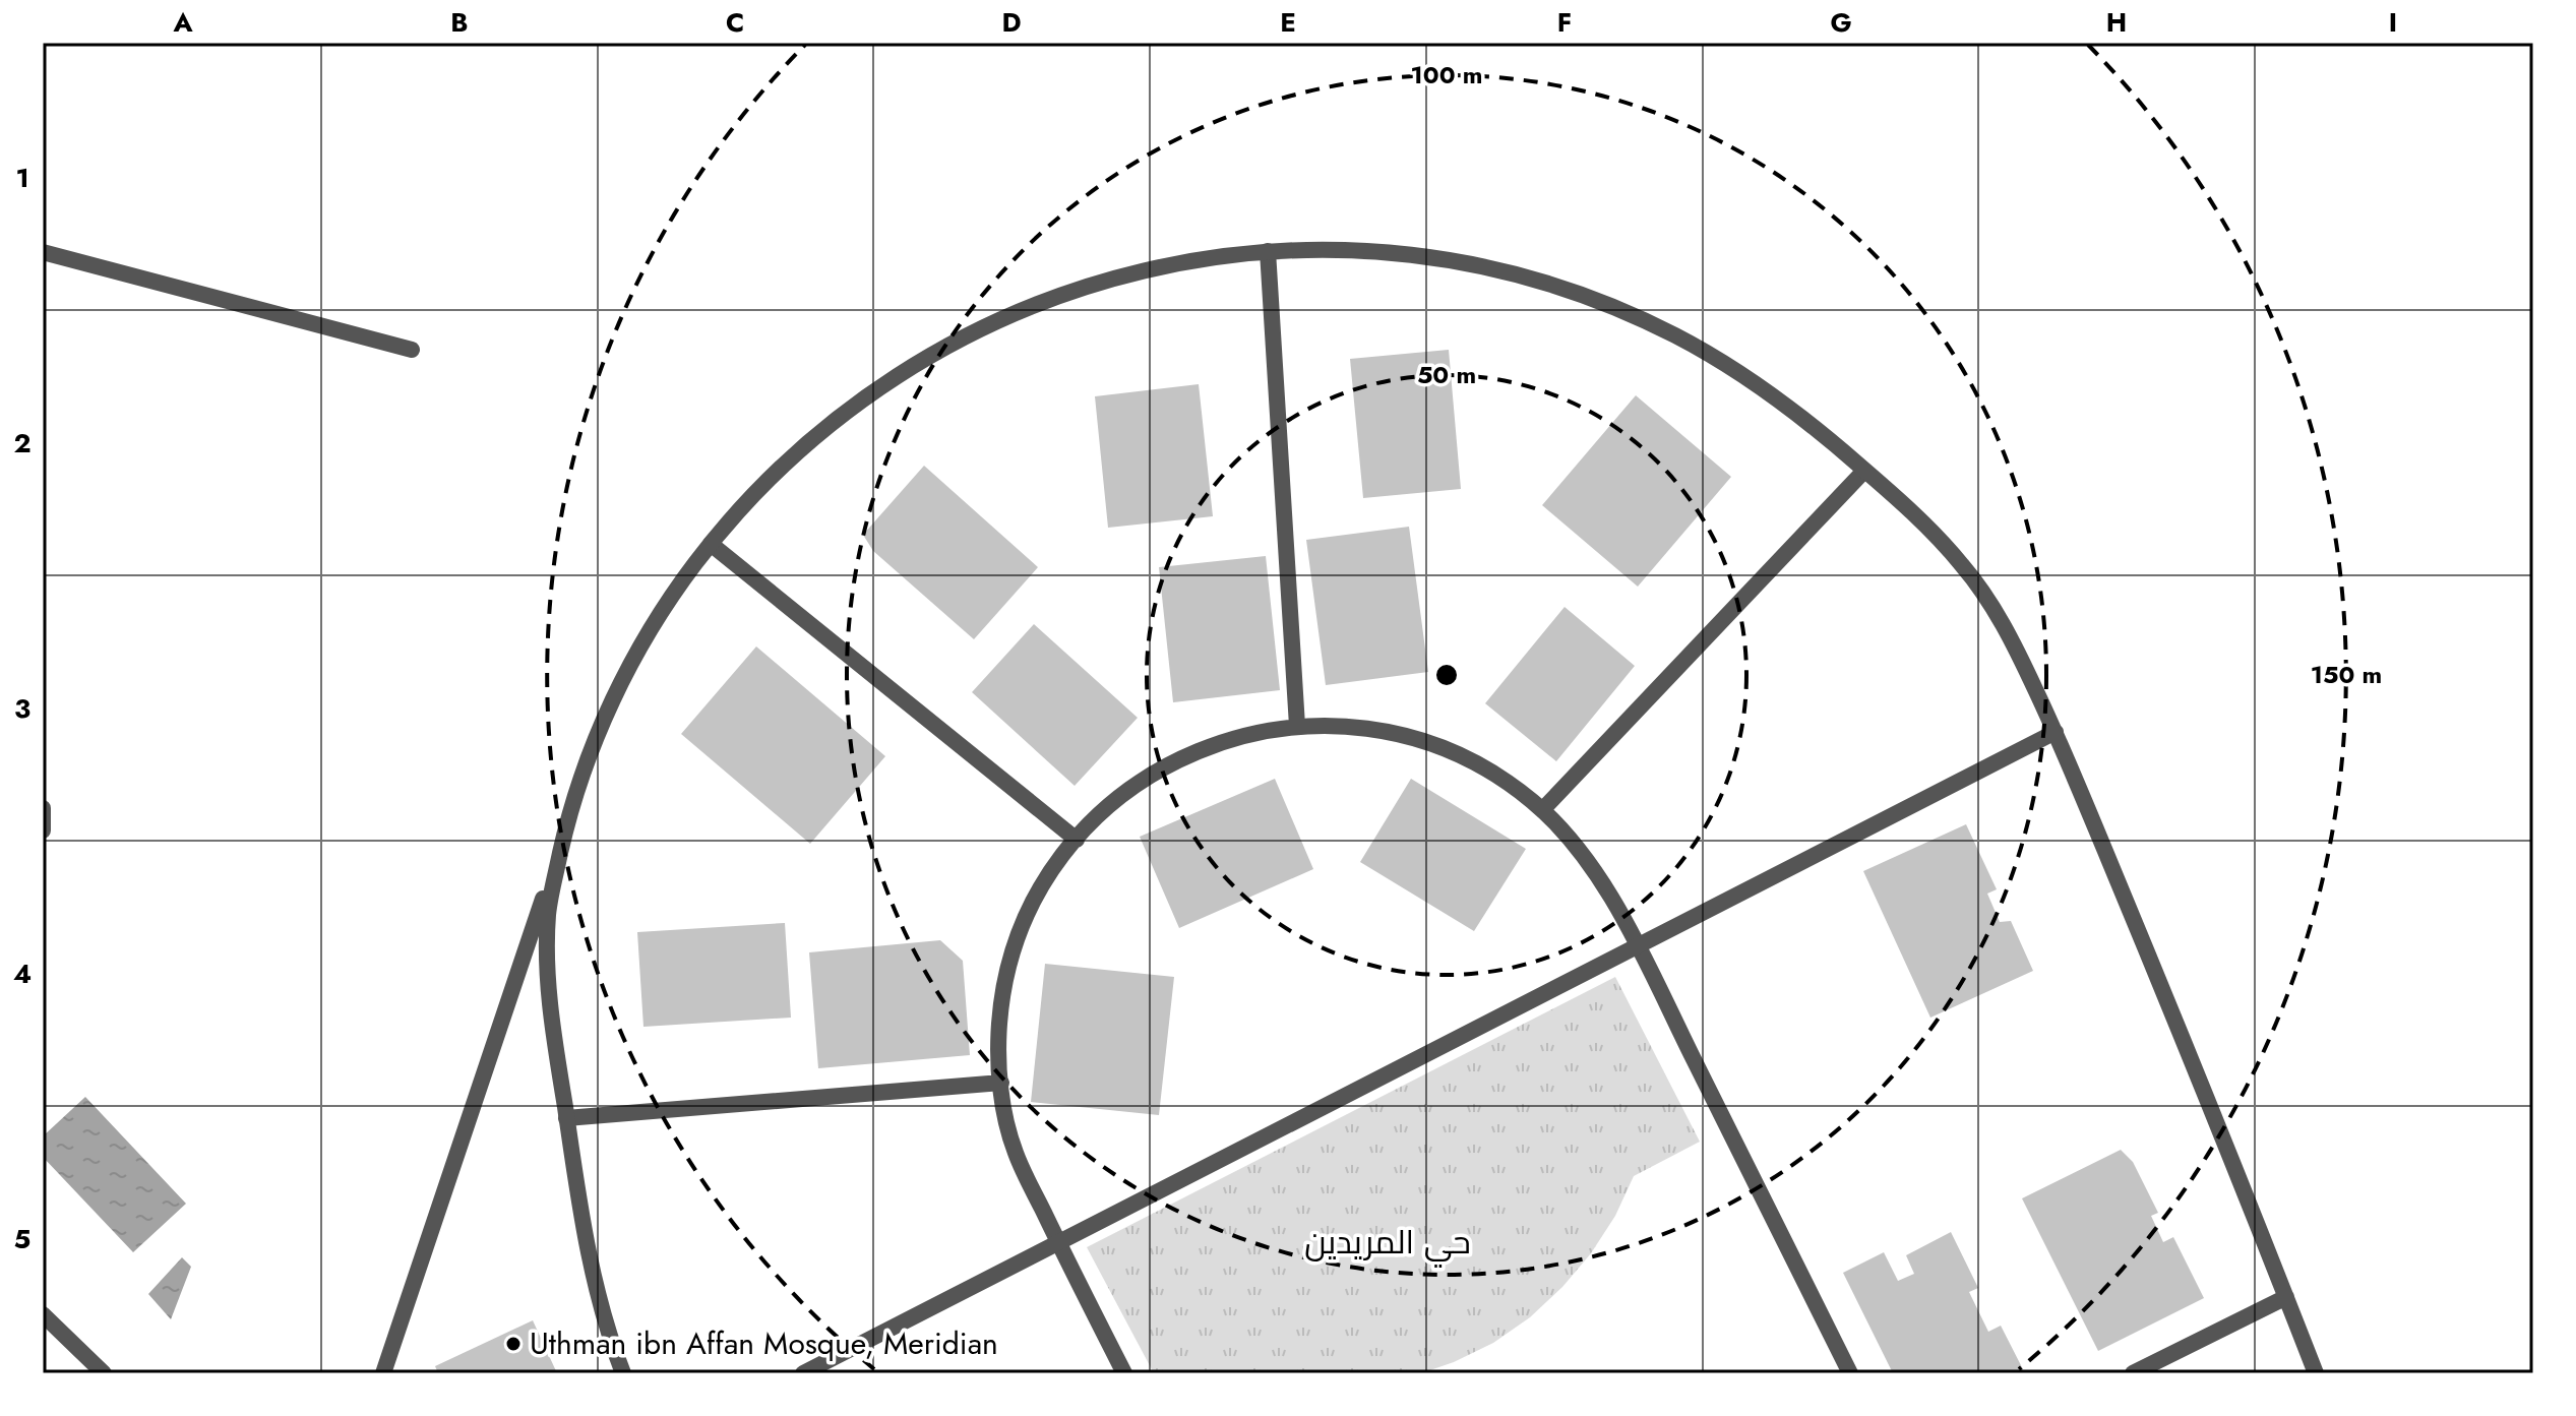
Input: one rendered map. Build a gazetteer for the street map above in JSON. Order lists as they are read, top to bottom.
{
  "districts": ["حي المريدين"],
  "places": ["Uthman ibn Affan Mosque, Meridian"],
  "grid": {
    "columns": [
      "A",
      "B",
      "C",
      "D",
      "E",
      "F",
      "G",
      "H",
      "I"
    ],
    "rows": [
      "1",
      "2",
      "3",
      "4",
      "5"
    ]
  },
  "rings": ["100 m", "50 m", "150 m"]
}
